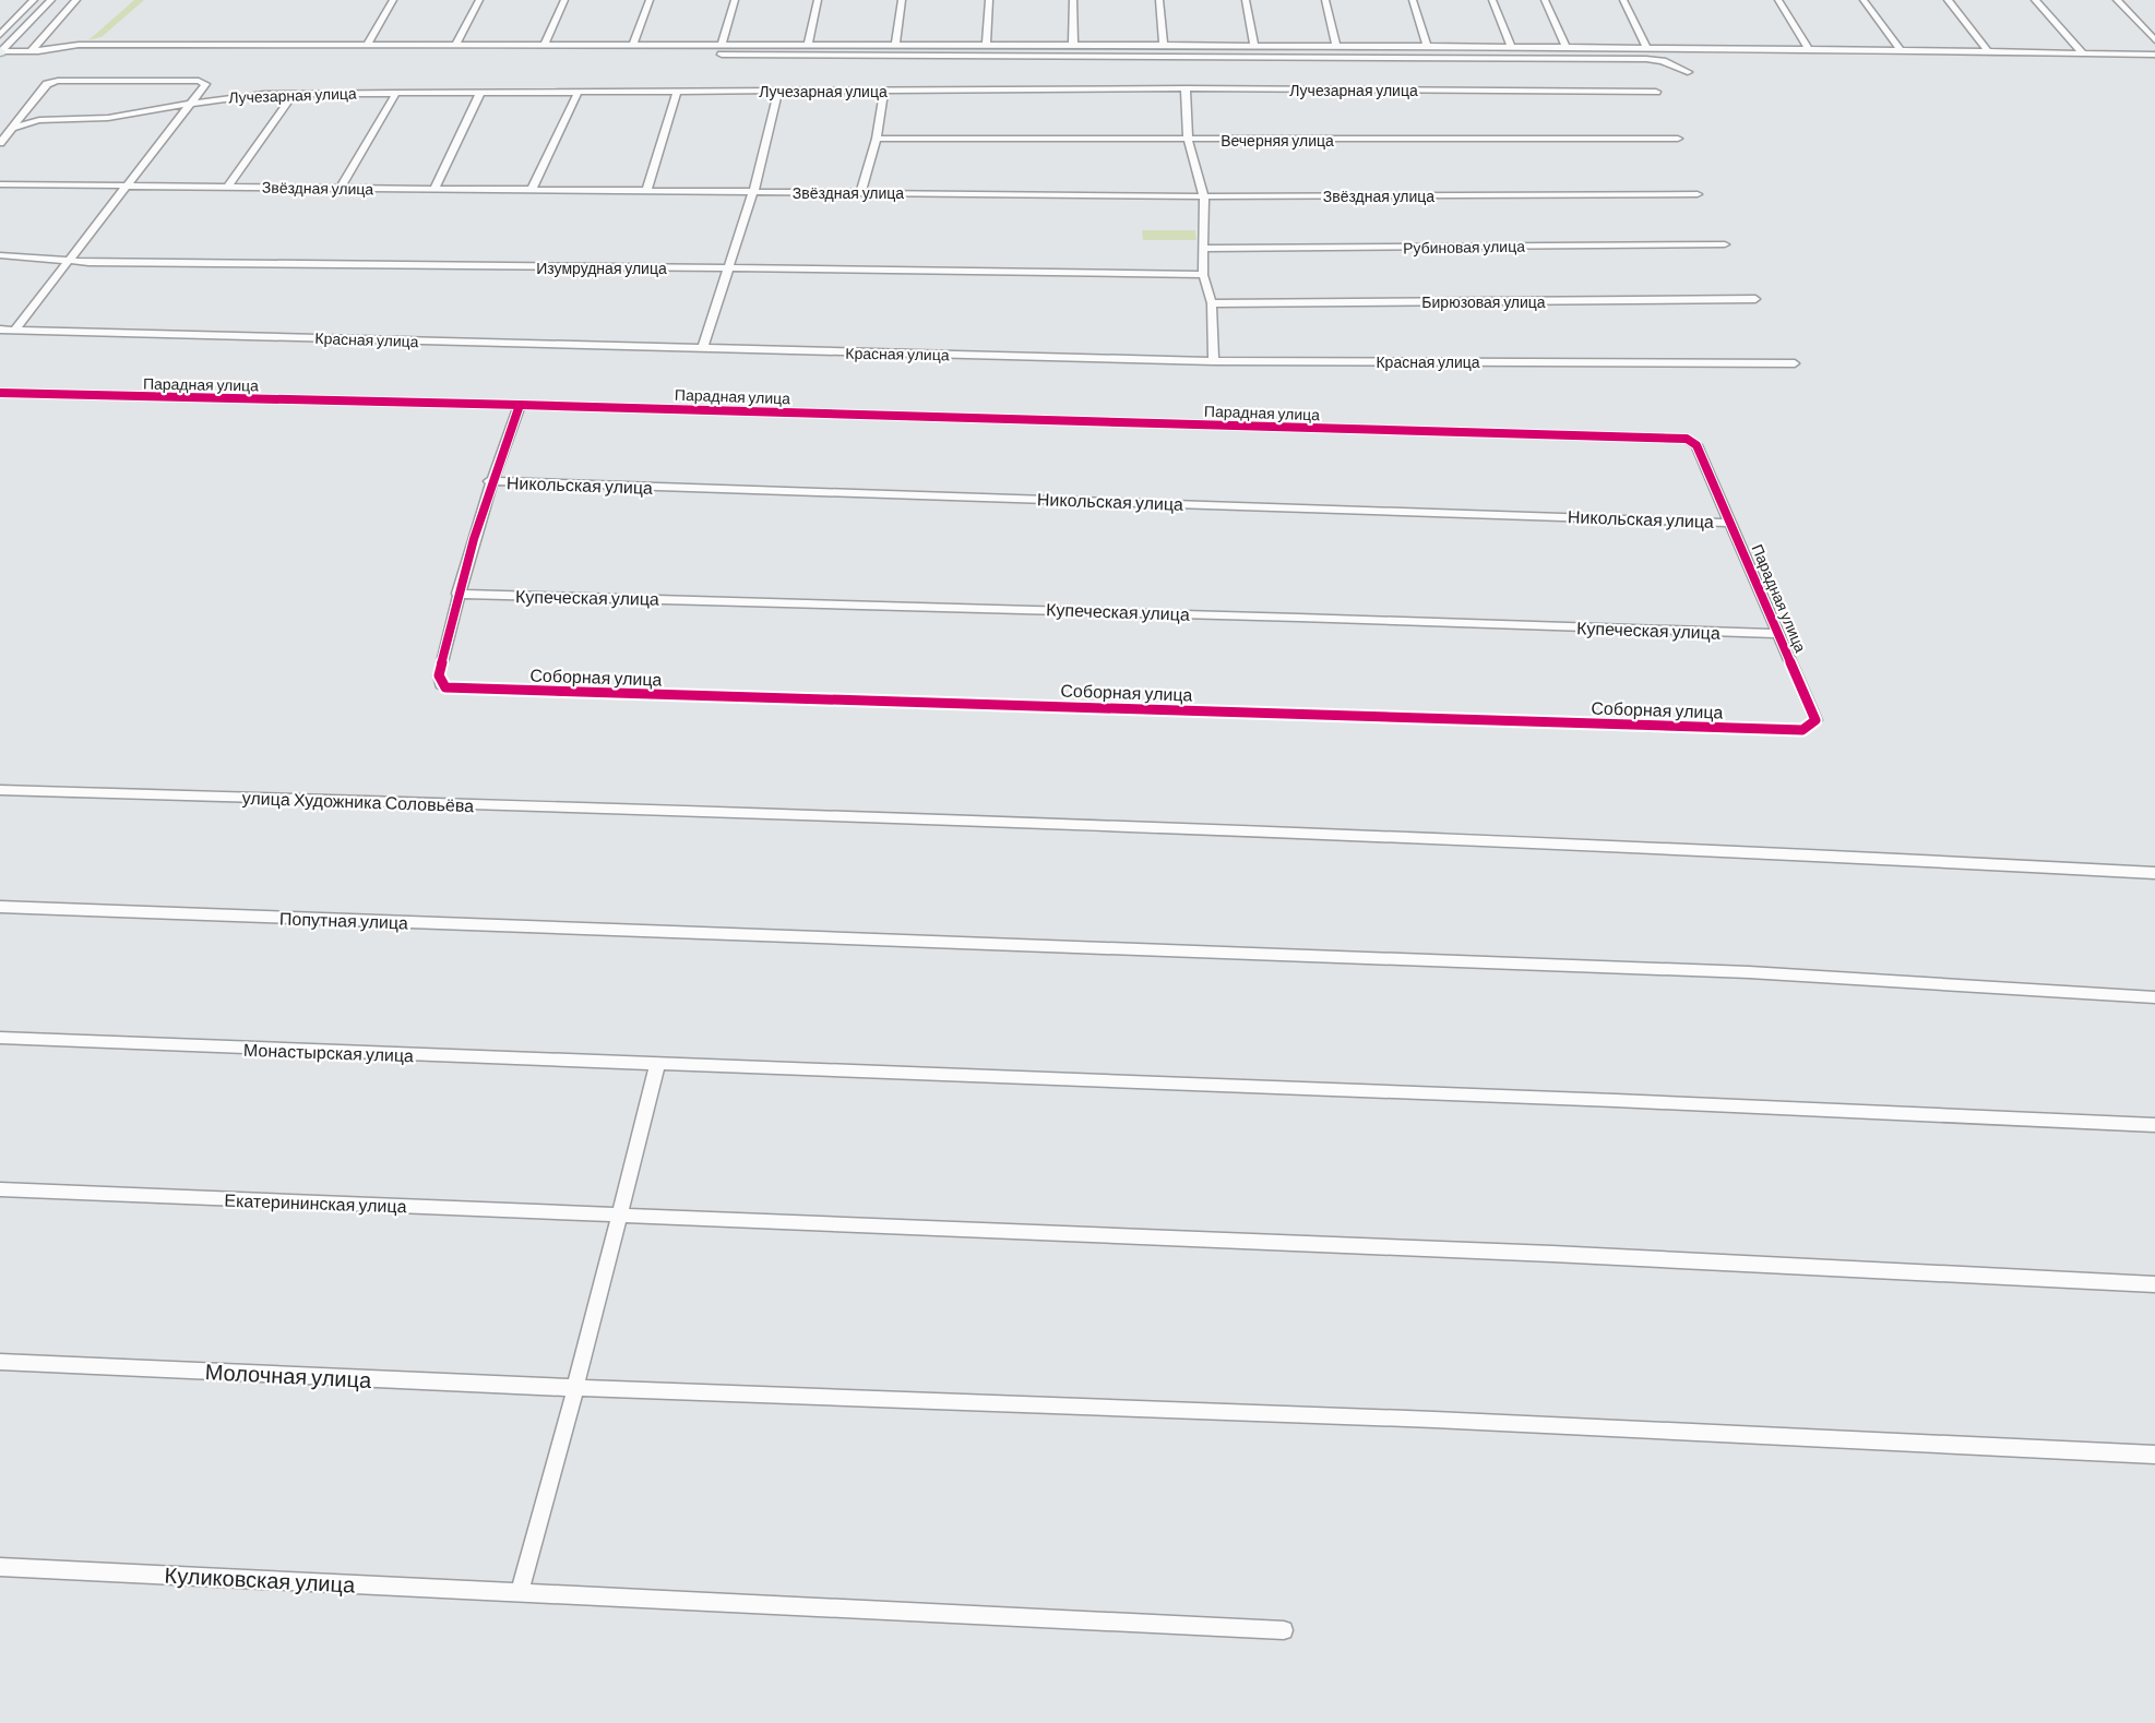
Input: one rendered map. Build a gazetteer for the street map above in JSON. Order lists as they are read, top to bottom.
{
  "streets": {
    "street": [
      "Лучезарная улица",
      "Вечерняя улица",
      "Звёздная улица",
      "Рубиновая улица",
      "Изумрудная улица",
      "Бирюзовая улица",
      "Красная улица",
      "Парадная улица",
      "Никольская улица",
      "Купеческая улица",
      "Соборная улица",
      "улица Художника Соловьёва",
      "Попутная улица",
      "Монастырская улица",
      "Екатерининская улица",
      "Молочная улица",
      "Куликовская улица"
    ]
  },
  "crossings": [
    ["Парадная улица", "Никольская улица"],
    ["Парадная улица", "Купеческая улица"],
    ["Парадная улица", "Соборная улица"],
    ["Купеческая улица", "Соборная улица"]
  ]
}
